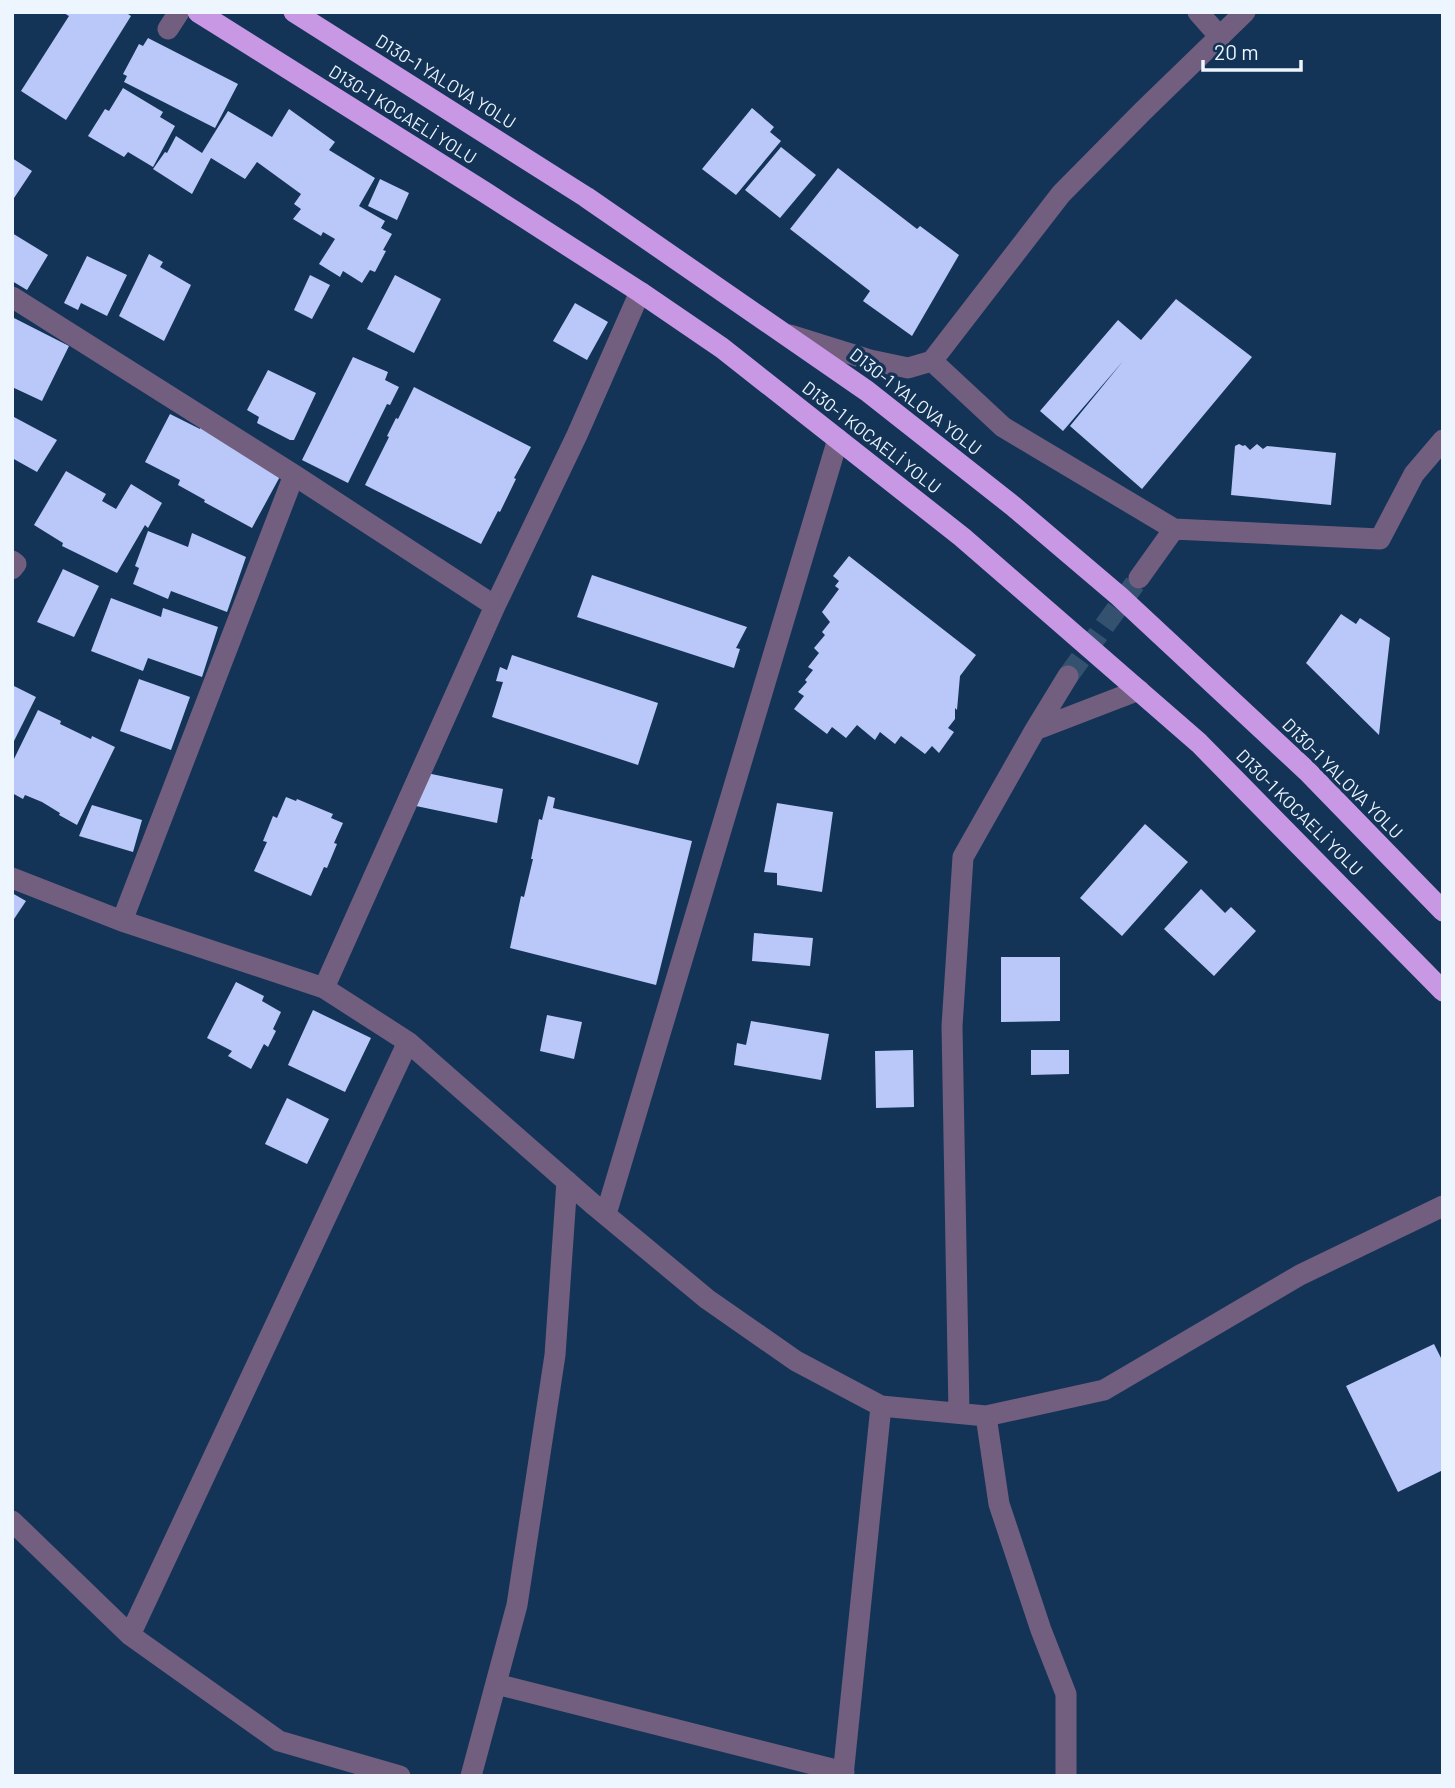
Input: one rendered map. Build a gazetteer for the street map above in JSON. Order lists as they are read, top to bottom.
{
  "streets": {
    "highway": ["D130-1 YALOVA YOLU", "D130-1 KOCAELİ YOLU"]
  },
  "scale_bar": "20 m"
}
